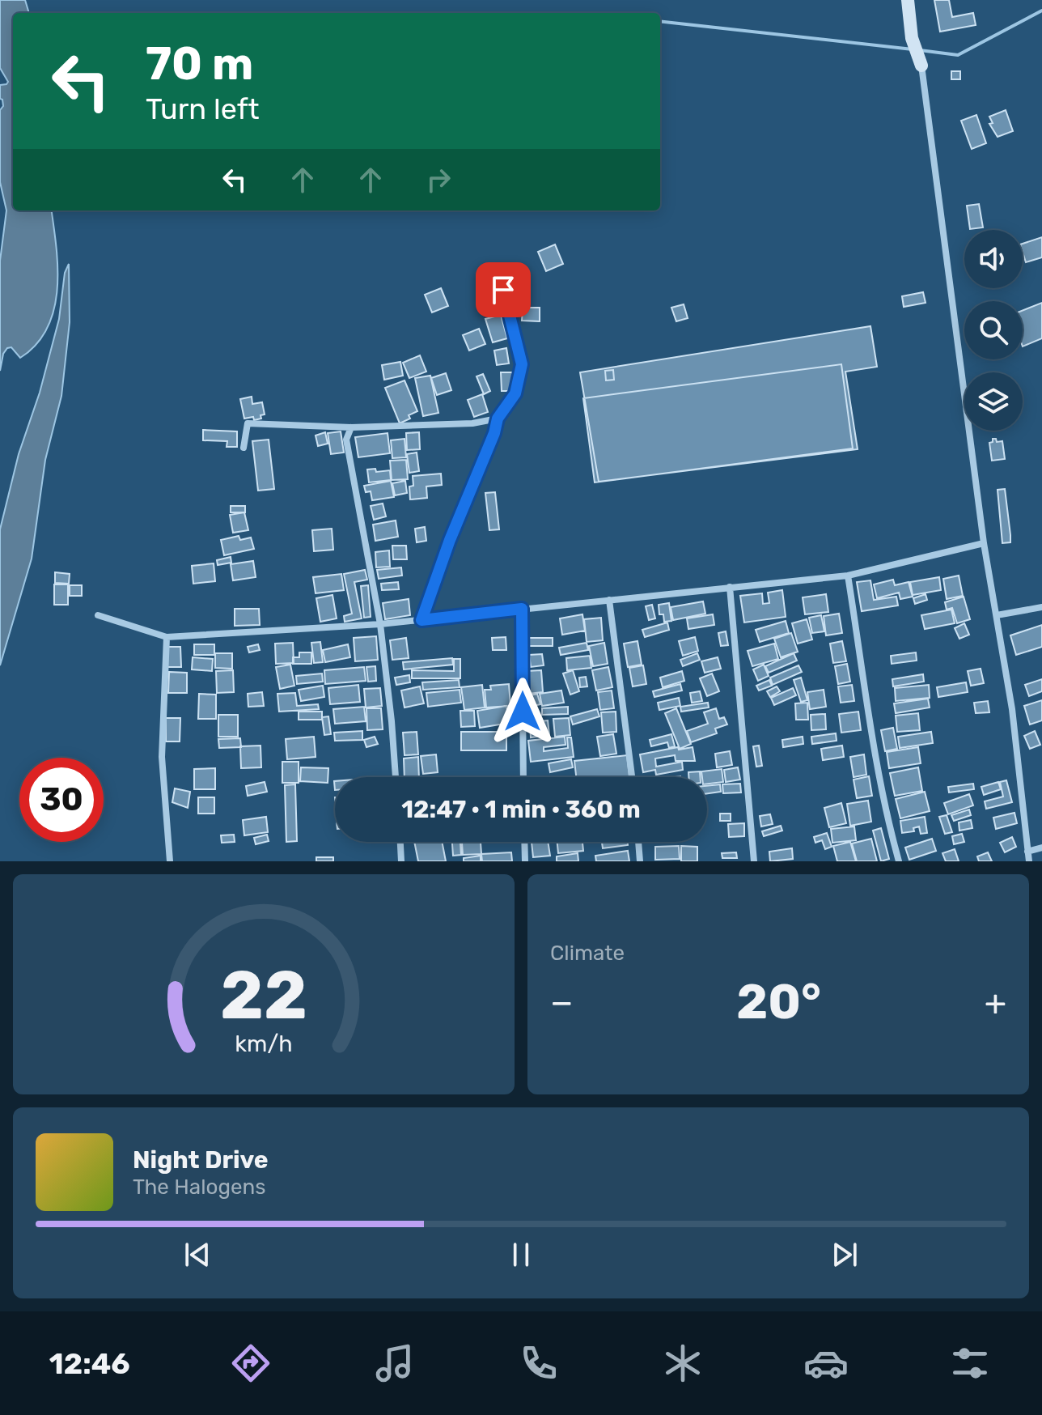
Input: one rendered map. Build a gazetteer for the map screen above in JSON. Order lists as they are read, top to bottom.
{
  "page": {
    "turn": ["70 m", "Turn left"],
    "limit": "30",
    "trip": "12:47 · 1 min · 360 m",
    "tile": "Climate",
    "heat": ["−", "20°", "+"],
    "song": ["Night Drive", "The Halogens"],
    "tabs": "12:46",
    "gauge": ["22", "km/h"]
  }
}
